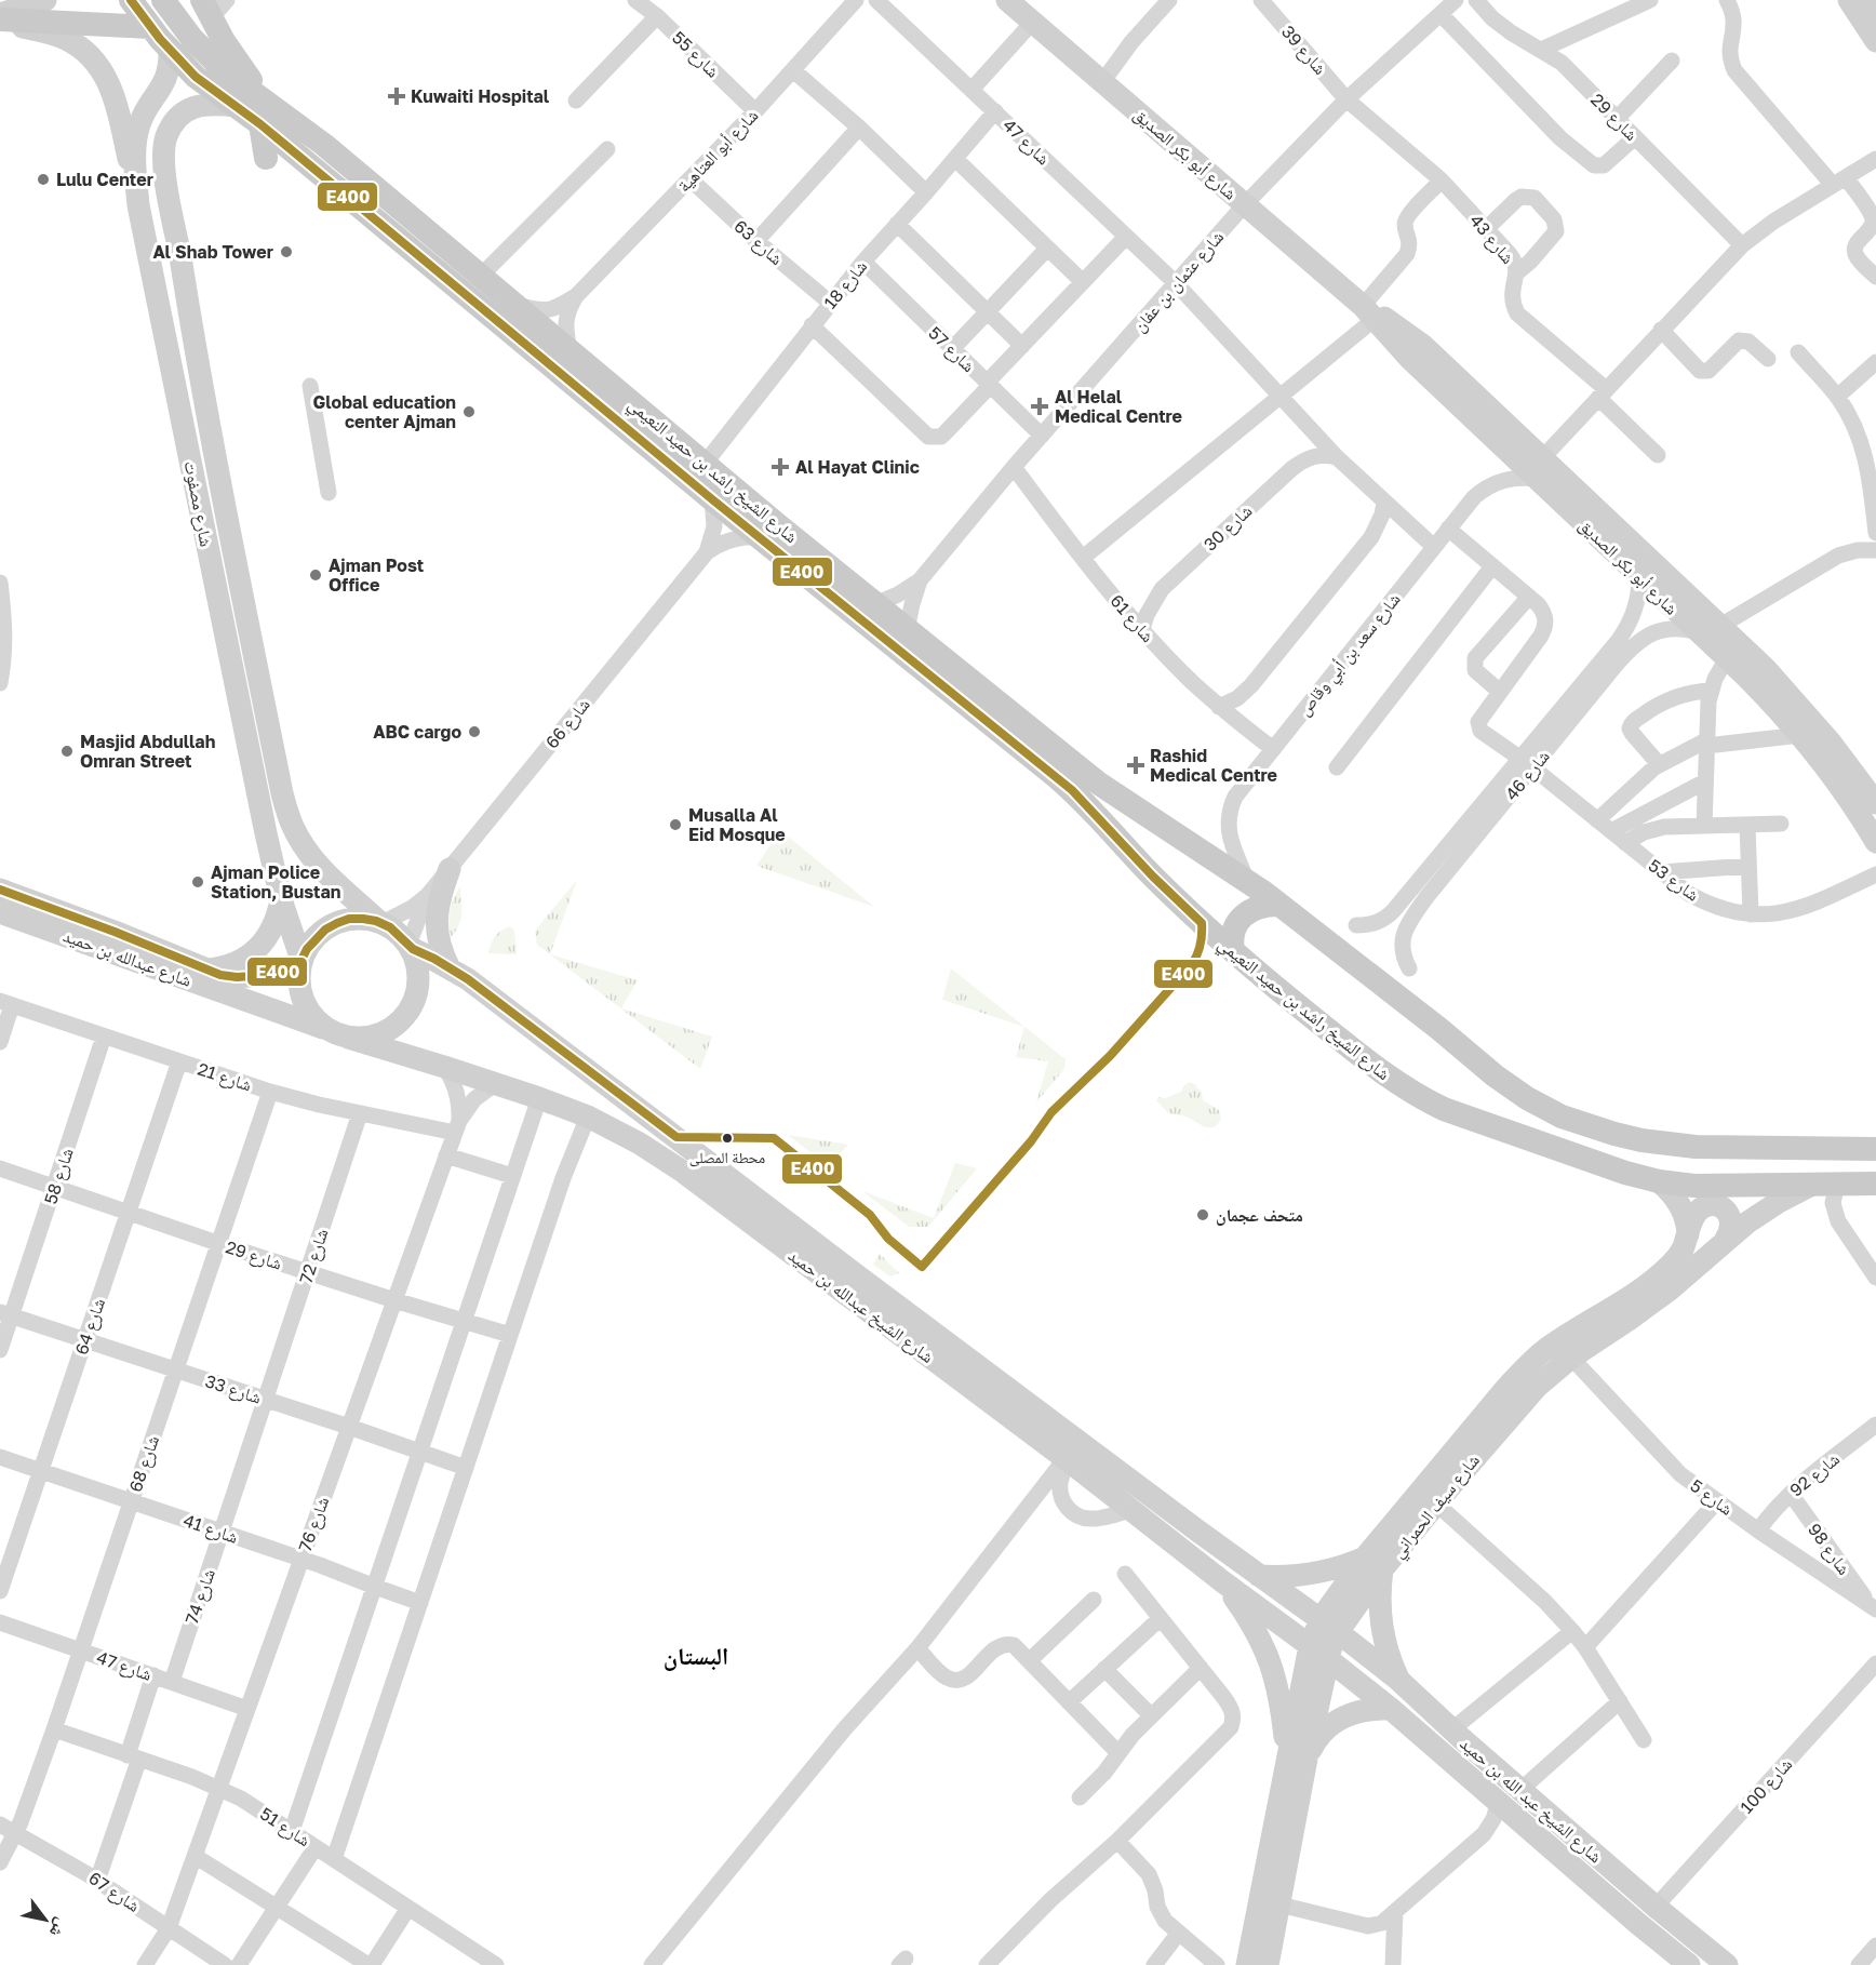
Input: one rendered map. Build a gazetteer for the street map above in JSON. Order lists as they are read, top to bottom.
{
  "streets": {
    "main road": ["شارع الشيخ راشد بن حميد النعيمي"],
    "street": [
      "شارع 39",
      "شارع 55",
      "شارع 29",
      "شارع 47",
      "شارع أبو العتاهية",
      "شارع أبو بكر الصديق",
      "شارع 43",
      "شارع 63",
      "شارع عثمان بن عفان",
      "شارع 18",
      "شارع 57",
      "شارع مصفوت",
      "شارع 30",
      "شارع 61",
      "شارع سعد بن أبي وقاص",
      "شارع 66",
      "شارع 46",
      "شارع 53",
      "شارع عبدالله بن حميد",
      "شارع 21",
      "شارع 58",
      "شارع 72",
      "شارع الشيخ عبدالله بن حميد",
      "شارع 64",
      "شارع 33",
      "شارع 68",
      "شارع 92",
      "شارع 5",
      "شارع سيف الحمراني",
      "شارع 76",
      "شارع 41",
      "شارع 98",
      "شارع 74",
      "شارع 100",
      "شارع الشيخ عبد الله بن حميد",
      "شارع 51",
      "شارع 67"
    ]
  },
  "crossings": [
    ["شارع 39", "شارع 43"],
    ["شارع 39", "شارع عثمان بن عفان"],
    ["شارع 55", "شارع أبو العتاهية"],
    ["شارع 29", "شارع 58"],
    ["شارع 29", "شارع 72"],
    ["شارع 29", "شارع 64"],
    ["شارع 29", "شارع 68"],
    ["شارع 29", "شارع 76"],
    ["شارع 47", "شارع عثمان بن عفان"],
    ["شارع 47", "شارع 18"],
    ["شارع 47", "شارع 30"],
    ["شارع 47", "شارع سعد بن أبي وقاص"],
    ["شارع 47", "شارع 68"],
    ["شارع 47", "شارع 76"],
    ["شارع 47", "شارع 74"],
    ["شارع أبو العتاهية", "شارع 63"],
    ["شارع أبو العتاهية", "شارع الشيخ راشد بن حميد النعيمي"],
    ["شارع أبو بكر الصديق", "شارع عثمان بن عفان"],
    ["شارع أبو بكر الصديق", "شارع سعد بن أبي وقاص"],
    ["شارع أبو بكر الصديق", "شارع 46"],
    ["شارع 43", "شارع عثمان بن عفان"],
    ["شارع 63", "شارع 18"],
    ["شارع عثمان بن عفان", "شارع 57"],
    ["شارع عثمان بن عفان", "شارع الشيخ راشد بن حميد النعيمي"],
    ["شارع عثمان بن عفان", "شارع 61"],
    ["شارع 18", "شارع 57"],
    ["شارع 18", "شارع الشيخ راشد بن حميد النعيمي"],
    ["شارع الشيخ راشد بن حميد النعيمي", "شارع مصفوت"],
    ["شارع الشيخ راشد بن حميد النعيمي", "شارع سعد بن أبي وقاص"],
    ["شارع الشيخ راشد بن حميد النعيمي", "شارع 66"],
    ["شارع الشيخ راشد بن حميد النعيمي", "شارع سيف الحمراني"],
    ["شارع مصفوت", "شارع 66"],
    ["شارع مصفوت", "شارع عبدالله بن حميد"],
    ["شارع مصفوت", "شارع الشيخ عبدالله بن حميد"],
    ["شارع 30", "شارع 61"],
    ["شارع 61", "شارع سعد بن أبي وقاص"],
    ["شارع 66", "شارع عبدالله بن حميد"],
    ["شارع 66", "شارع الشيخ عبدالله بن حميد"],
    ["شارع 46", "شارع 53"],
    ["شارع عبدالله بن حميد", "شارع الشيخ عبدالله بن حميد"],
    ["شارع 21", "شارع 58"],
    ["شارع 21", "شارع 72"],
    ["شارع 21", "شارع 64"],
    ["شارع 21", "شارع 68"],
    ["شارع 21", "شارع 76"],
    ["شارع 58", "شارع 33"],
    ["شارع 72", "شارع 33"],
    ["شارع 72", "شارع 74"],
    ["شارع الشيخ عبدالله بن حميد", "شارع سيف الحمراني"],
    ["شارع الشيخ عبدالله بن حميد", "شارع 76"],
    ["شارع الشيخ عبدالله بن حميد", "شارع الشيخ عبد الله بن حميد"],
    ["شارع 64", "شارع 33"],
    ["شارع 64", "شارع 41"],
    ["شارع 33", "شارع 68"],
    ["شارع 33", "شارع 76"],
    ["شارع 33", "شارع 74"],
    ["شارع 68", "شارع 41"],
    ["شارع 68", "شارع 51"],
    ["شارع 68", "شارع 67"],
    ["شارع 92", "شارع 5"],
    ["شارع 92", "شارع 98"],
    ["شارع 5", "شارع سيف الحمراني"],
    ["شارع 5", "شارع 98"],
    ["شارع سيف الحمراني", "شارع الشيخ عبد الله بن حميد"],
    ["شارع 76", "شارع 41"],
    ["شارع 76", "شارع 51"],
    ["شارع 76", "شارع 67"],
    ["شارع 41", "شارع 74"],
    ["شارع 100", "شارع الشيخ عبد الله بن حميد"]
  ],
  "districts": ["البستان"],
  "places": {
    "health": [
      "Kuwaiti Hospital",
      "Al Helal Medical Centre",
      "Al Hayat Clinic",
      "Rashid Medical Centre"
    ],
    "other": [
      "Lulu Center",
      "Al Shab Tower",
      "Global education center Ajman",
      "Ajman Post Office",
      "ABC cargo",
      "Masjid Abdullah Omran Street",
      "Musalla Al Eid Mosque",
      "Ajman Police Station, Bustan",
      "محطة المصلى",
      "متحف عجمان"
    ]
  },
  "lines": ["transit line E400"],
  "north": "bottom right"
}
